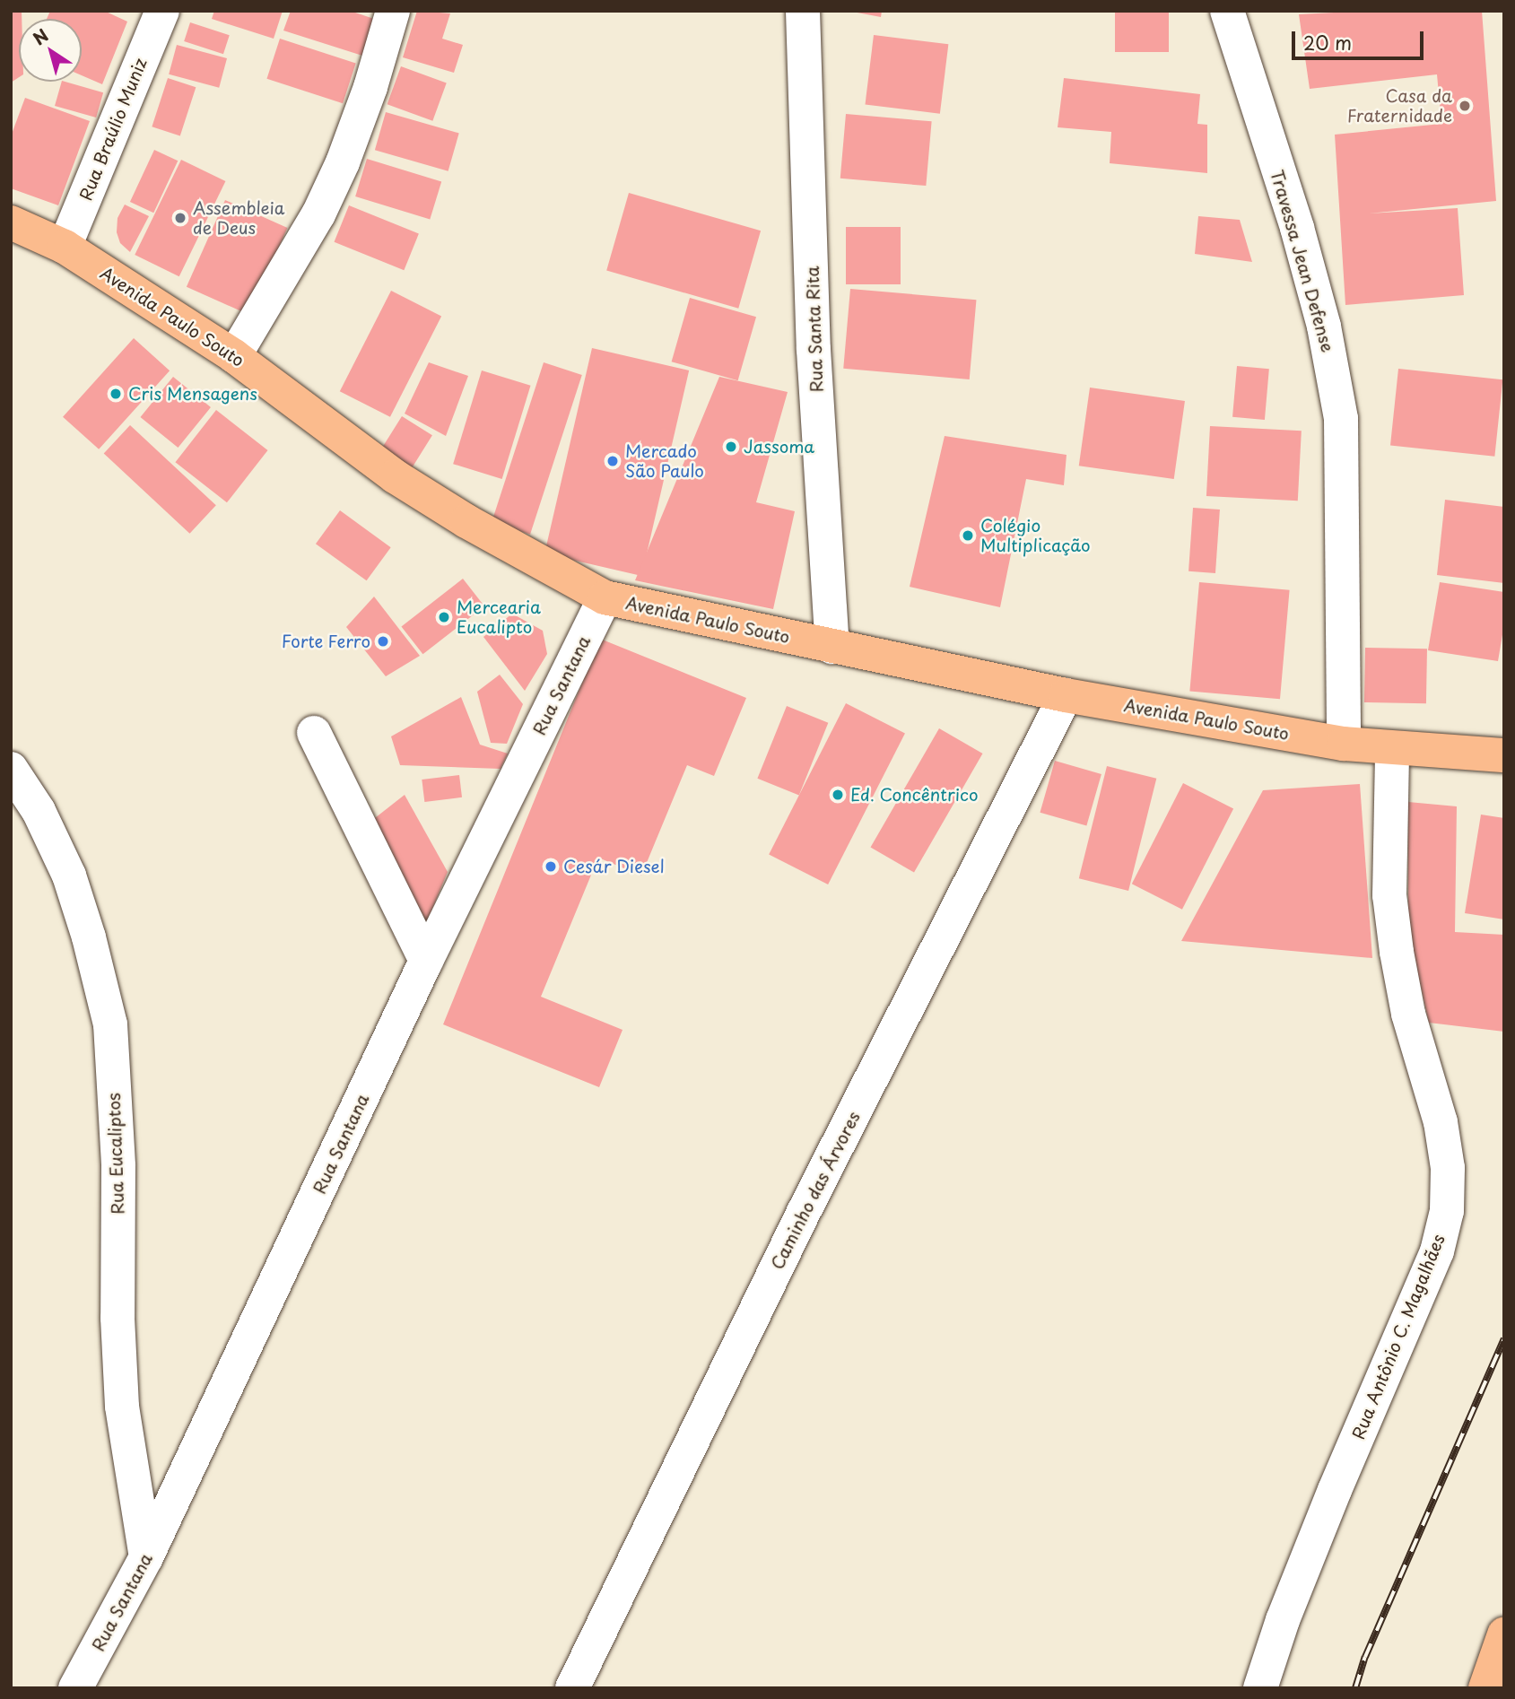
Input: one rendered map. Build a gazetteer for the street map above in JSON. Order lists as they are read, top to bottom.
{
  "streets": {
    "main road": ["Avenida Paulo Souto"],
    "street": [
      "Rua Braúlio Muniz",
      "Travessa Jean Defense",
      "Rua Santa Rita",
      "Rua Santana",
      "Rua Eucaliptos",
      "Caminho das Árvores",
      "Rua Antônio C. Magalhães"
    ]
  },
  "crossings": [
    ["Rua Braúlio Muniz", "Avenida Paulo Souto"],
    ["Travessa Jean Defense", "Avenida Paulo Souto"],
    ["Avenida Paulo Souto", "Rua Santa Rita"],
    ["Avenida Paulo Souto", "Rua Santana"],
    ["Avenida Paulo Souto", "Caminho das Árvores"],
    ["Avenida Paulo Souto", "Rua Antônio C. Magalhães"],
    ["Rua Santana", "Rua Eucaliptos"]
  ],
  "places": [
    "Casa da Fraternidade",
    "Assembleia de Deus",
    "Cris Mensagens",
    "Jassoma",
    "Mercado São Paulo",
    "Colégio Multiplicação",
    "Mercearia Eucalipto",
    "Forte Ferro",
    "Ed. Concêntrico",
    "Cesár Diesel"
  ],
  "scale_bar": "20 m",
  "north": "top left"
}
